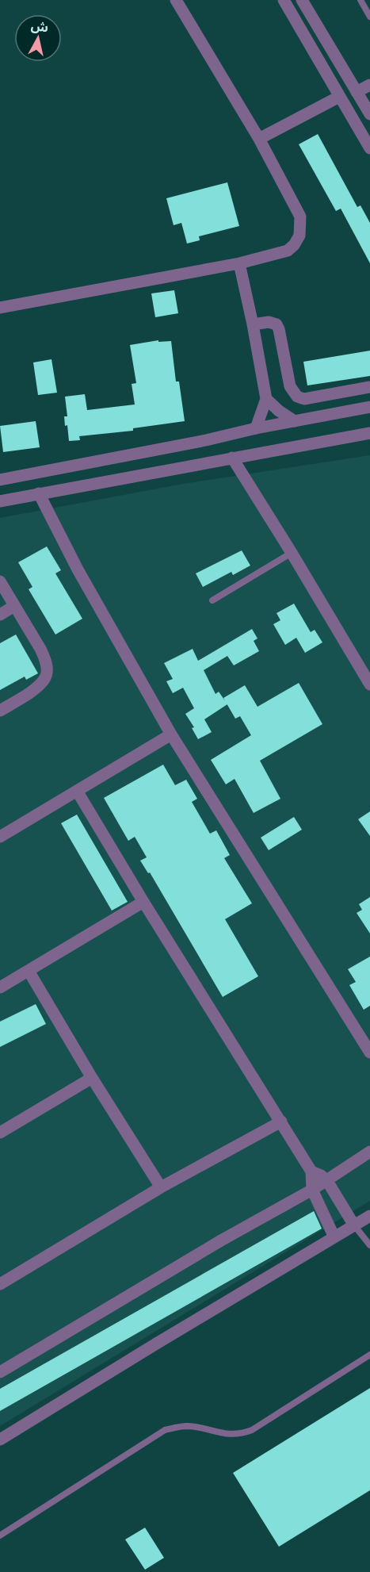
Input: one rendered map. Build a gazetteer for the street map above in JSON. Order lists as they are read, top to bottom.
{
  "north": "top"
}
